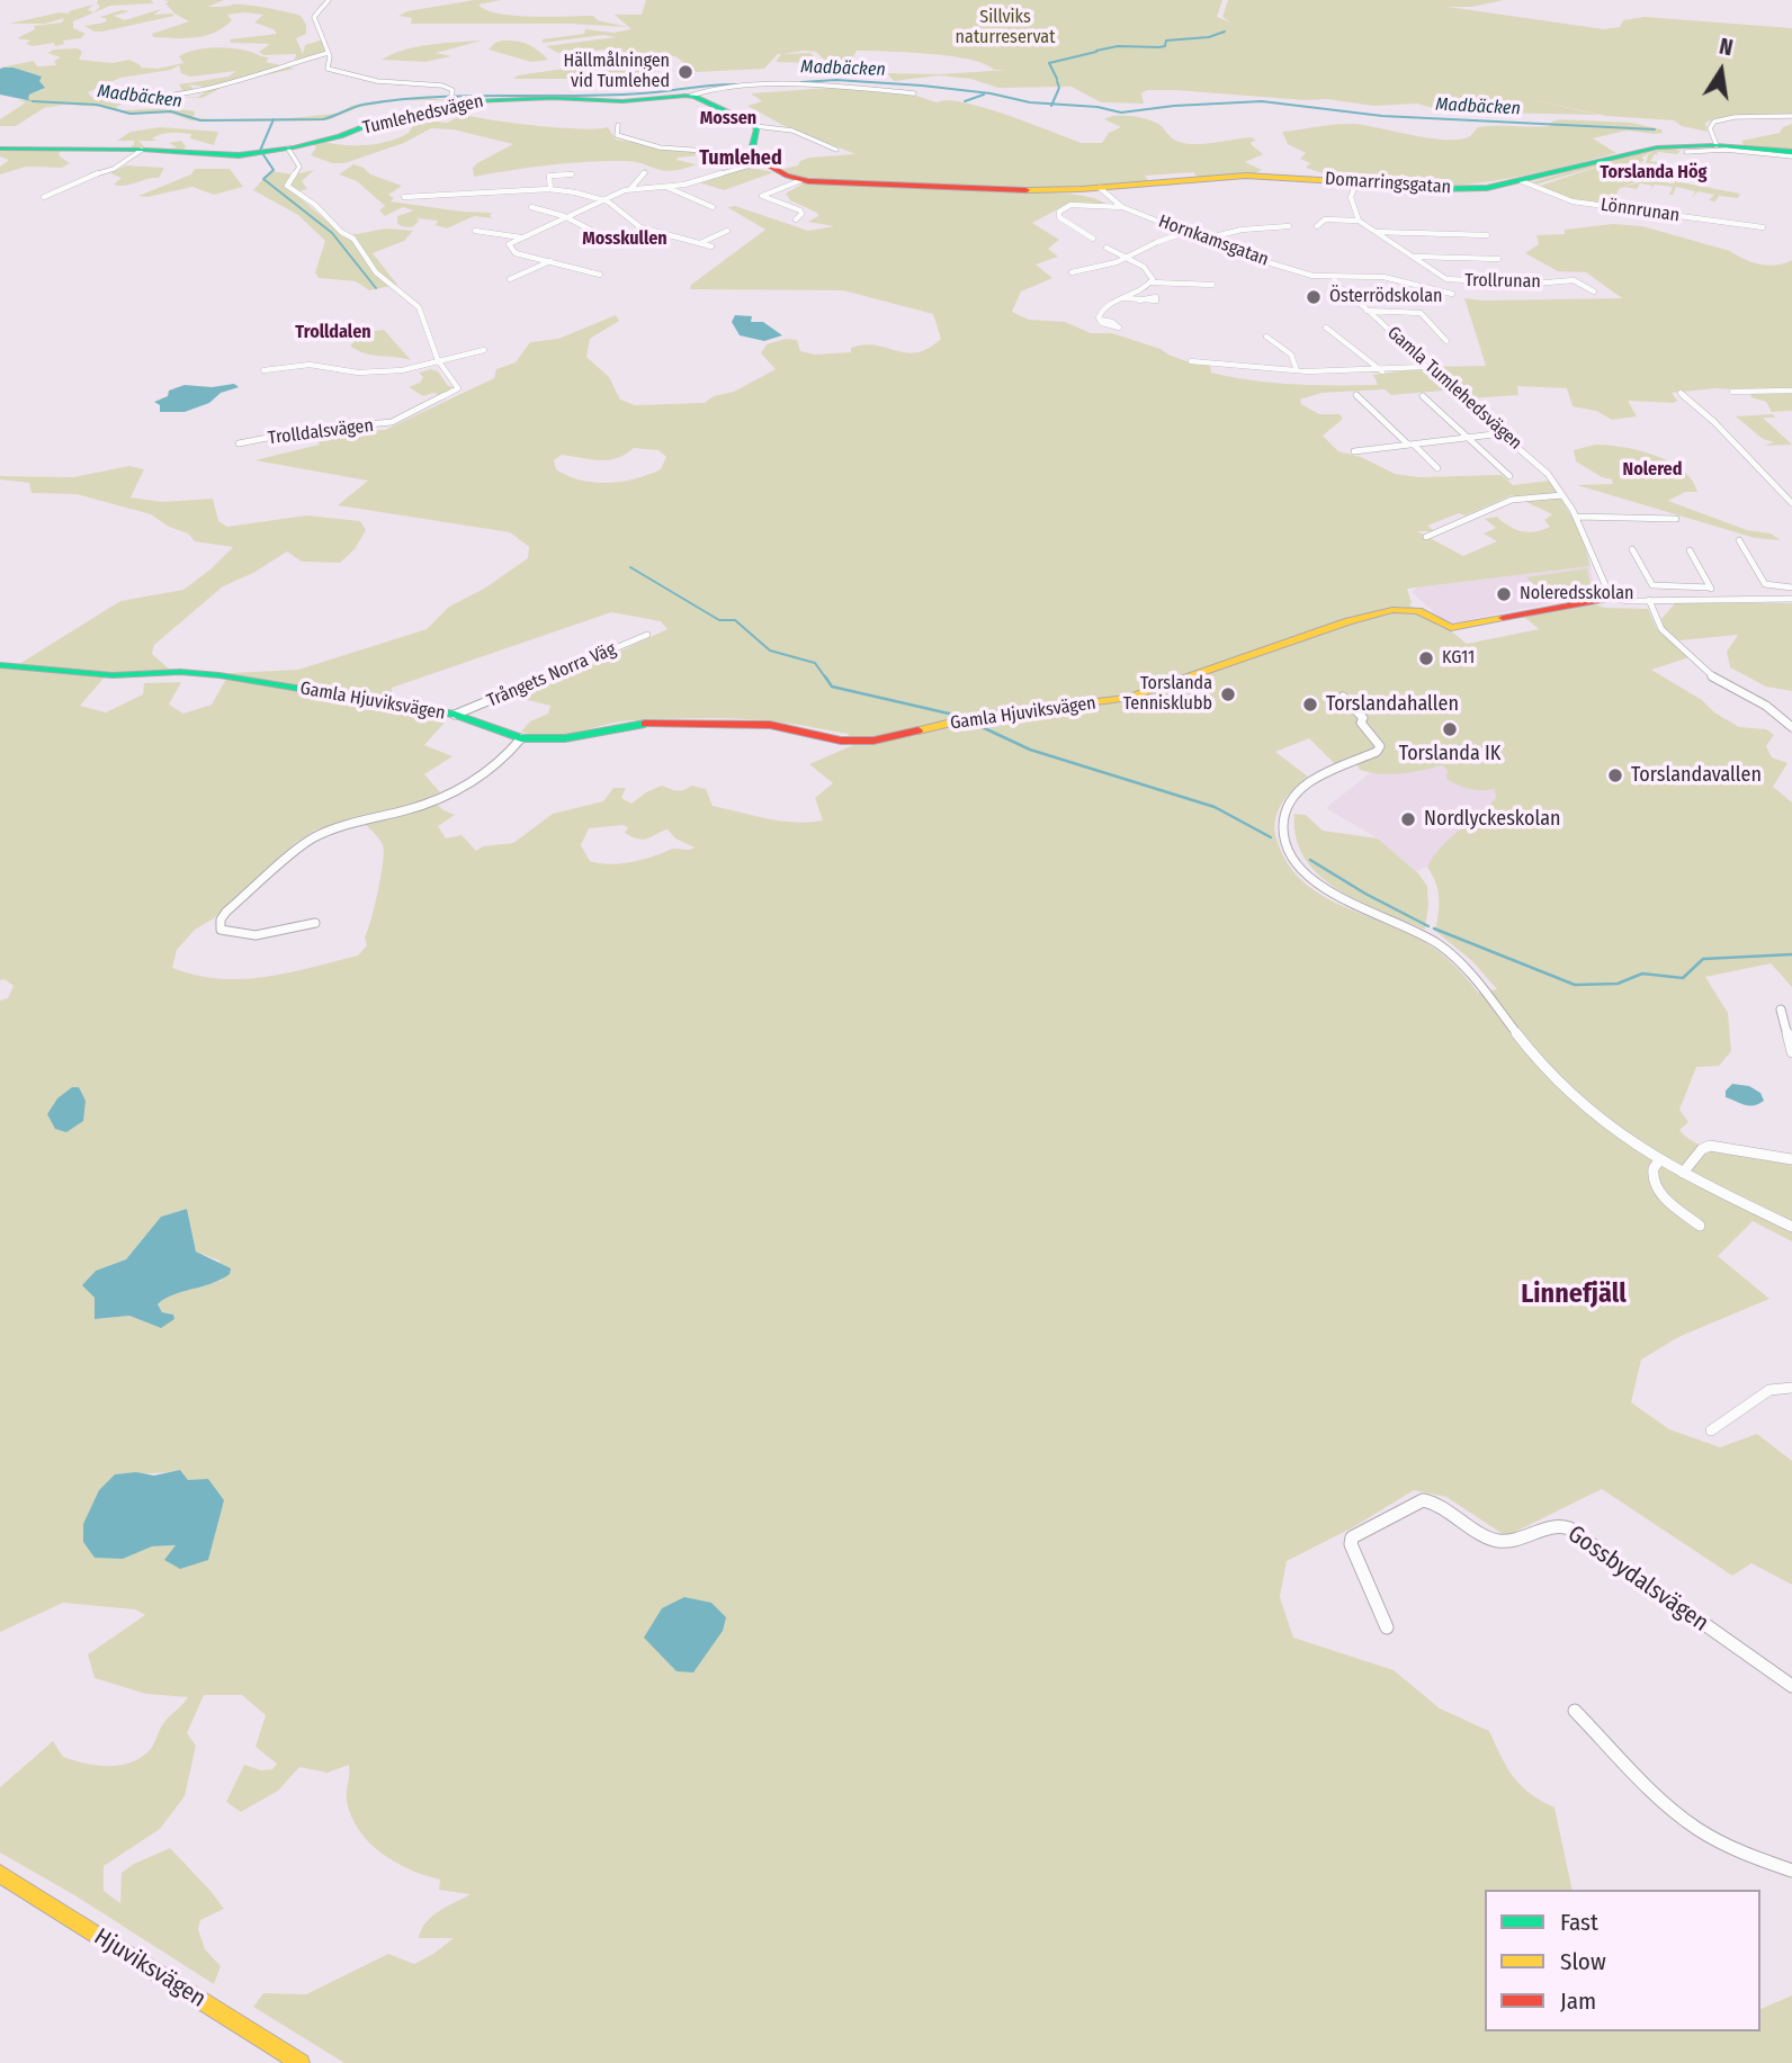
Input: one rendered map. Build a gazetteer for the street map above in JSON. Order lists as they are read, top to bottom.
{
  "streets": {
    "street": [
      "Tumlehedsvägen",
      "Domarringsgatan",
      "Lönnrunan",
      "Hornkamsgatan",
      "Trollrunan",
      "Gamla Tumlehedsvägen",
      "Trolldalsvägen",
      "Trångets Norra Väg",
      "Gamla Hjuviksvägen",
      "Gossbydalsvägen",
      "Hjuviksvägen"
    ]
  },
  "crossings": [
    ["Tumlehedsvägen", "Trolldalsvägen"],
    ["Domarringsgatan", "Lönnrunan"],
    ["Domarringsgatan", "Hornkamsgatan"],
    ["Hornkamsgatan", "Gamla Tumlehedsvägen"],
    ["Gamla Tumlehedsvägen", "Gamla Hjuviksvägen"],
    ["Trångets Norra Väg", "Gamla Hjuviksvägen"]
  ],
  "districts": [
    "Mossen",
    "Tumlehed",
    "Torslanda Hög",
    "Mosskullen",
    "Trolldalen",
    "Nolered",
    "Linnefjäll"
  ],
  "water": ["Madbäcken"],
  "parks": ["Sillviks naturreservat"],
  "places": [
    "Hällmålningen vid Tumlehed",
    "Österrödskolan",
    "Noleredsskolan",
    "KG11",
    "Torslanda Tennisklubb",
    "Torslandahallen",
    "Torslanda IK",
    "Torslandavallen",
    "Nordlyckeskolan"
  ],
  "legend": ["Fast", "Slow", "Jam"],
  "north": "top"
}
